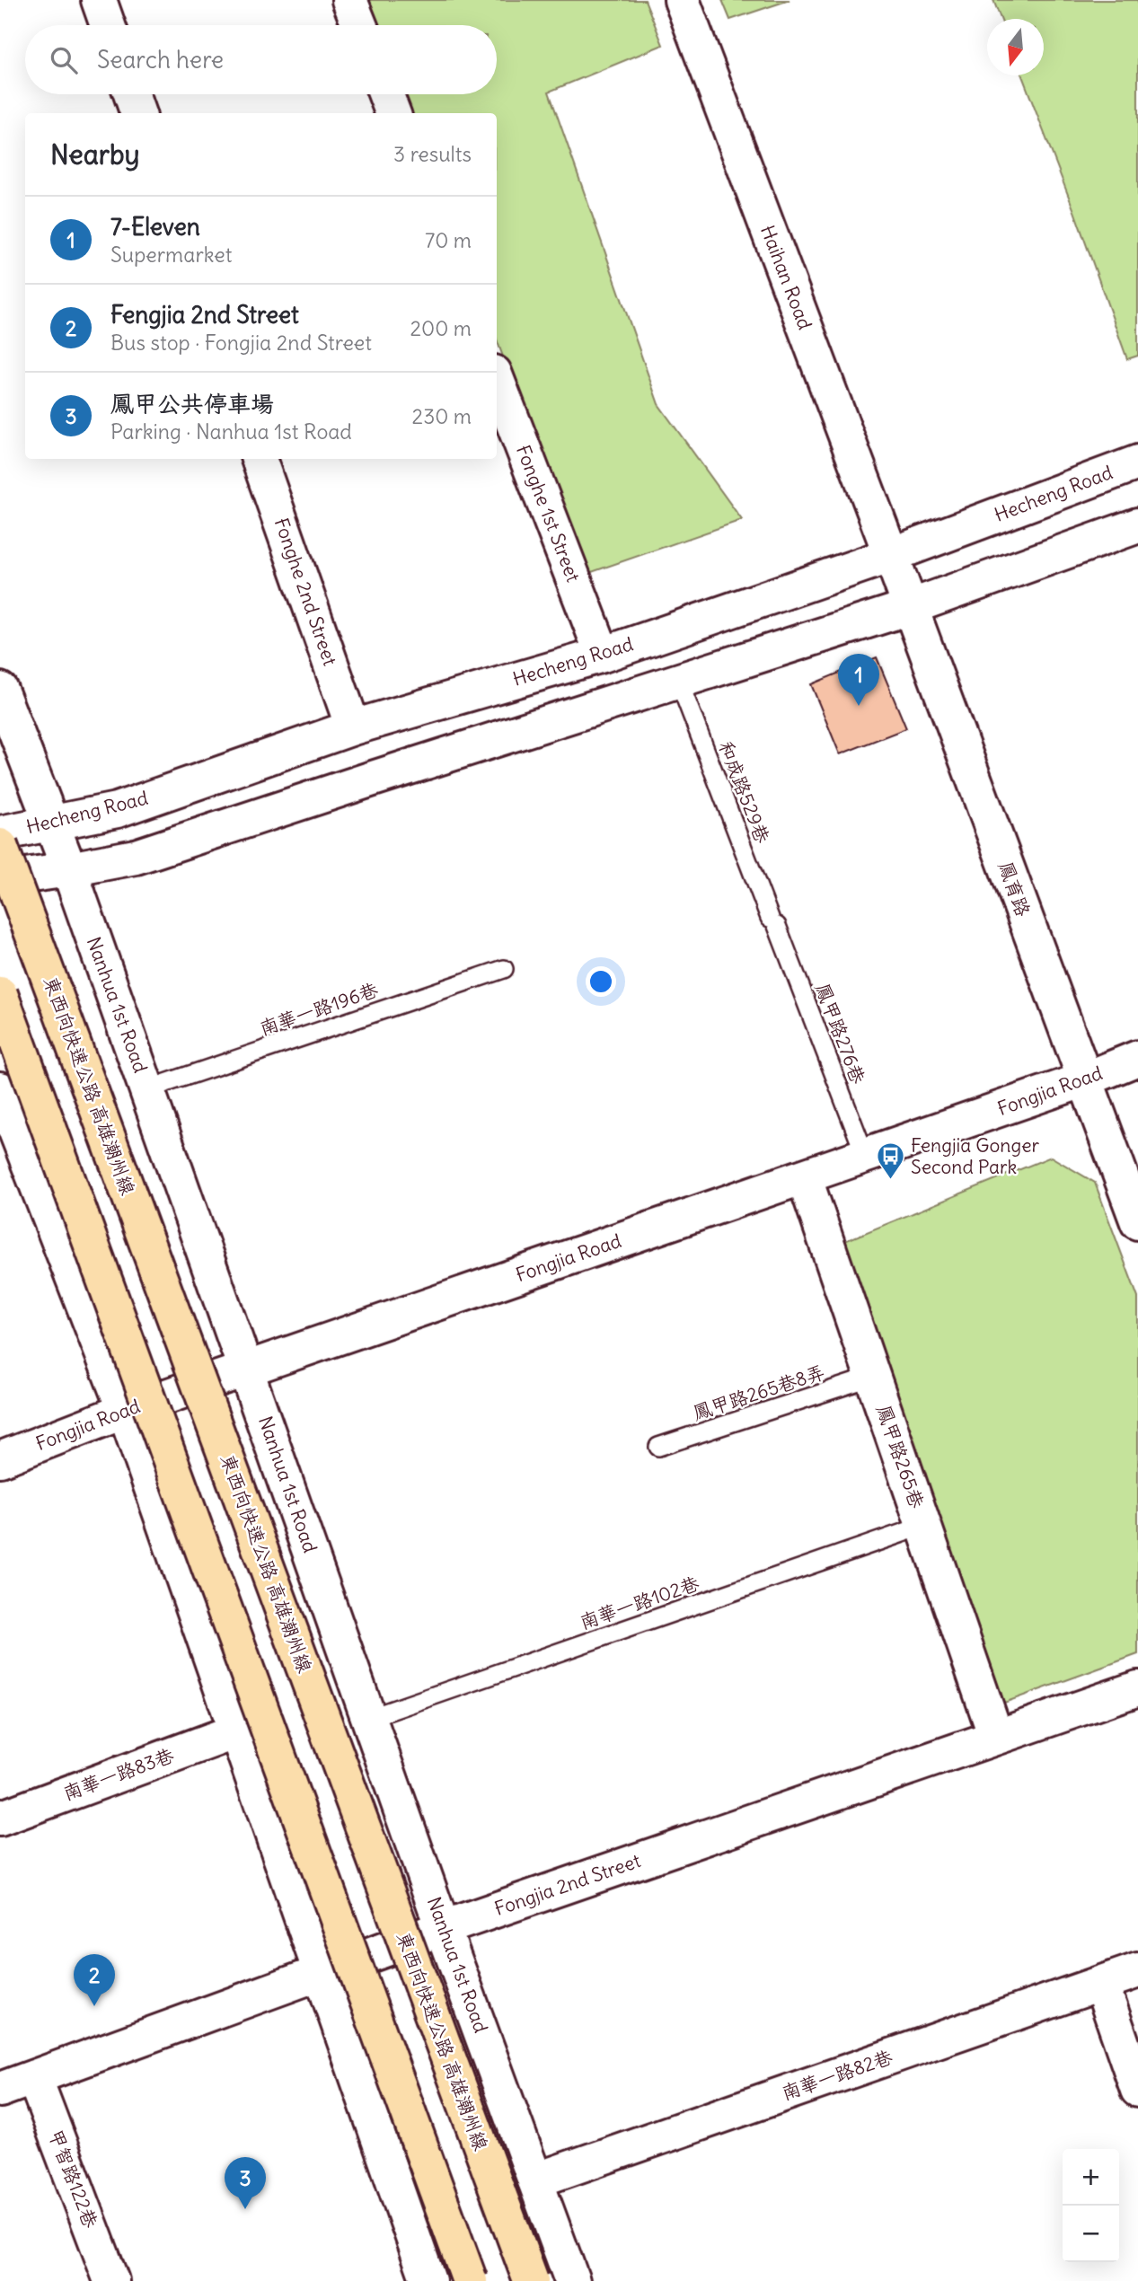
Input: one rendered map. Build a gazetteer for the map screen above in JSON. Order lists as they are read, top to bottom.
{
  "streets": {
    "highway": ["東西向快速公路 高雄潮州線"],
    "street": [
      "Haihan Road",
      "Hecheng Road",
      "Fonghe 1st Street",
      "Fonghe 2nd Street",
      "鳳育路",
      "Nanhua 1st Road",
      "Fongjia Road",
      "鳳甲路265巷",
      "南華一路83巷",
      "Fongjia 2nd Street",
      "南華一路82巷",
      "甲智路122巷"
    ],
    "lane": [
      "和成路529巷",
      "南華一路196巷",
      "鳳甲路276巷",
      "鳳甲路265巷8弄",
      "南華一路102巷"
    ]
  },
  "crossings": [
    ["Haihan Road", "Hecheng Road"],
    ["Haihan Road", "鳳育路"],
    ["Hecheng Road", "Fonghe 1st Street"],
    ["Hecheng Road", "Fonghe 2nd Street"],
    ["Hecheng Road", "鳳育路"],
    ["Hecheng Road", "Nanhua 1st Road"],
    ["和成路529巷", "鳳甲路276巷"],
    ["鳳育路", "Fongjia Road"],
    ["Nanhua 1st Road", "南華一路196巷"],
    ["Nanhua 1st Road", "Fongjia Road"],
    ["Nanhua 1st Road", "南華一路102巷"],
    ["Nanhua 1st Road", "Fongjia 2nd Street"],
    ["Nanhua 1st Road", "南華一路82巷"],
    ["鳳甲路276巷", "Fongjia Road"],
    ["Fongjia Road", "鳳甲路265巷"],
    ["鳳甲路265巷8弄", "鳳甲路265巷"],
    ["鳳甲路265巷", "南華一路102巷"],
    ["鳳甲路265巷", "Fongjia 2nd Street"],
    ["Fongjia 2nd Street", "甲智路122巷"]
  ],
  "places": {
    "bus stop": ["Fengjia Gonger Second Park"]
  },
  "north": "bottom",
  "page": {
    "search": "Search here",
    "heading": ["Nearby", "3 results"],
    "list": [
      {
        "mark": "1",
        "name": "7-Eleven",
        "note": "Supermarket",
        "value": "70 m"
      },
      {
        "mark": "2",
        "name": "Fengjia 2nd Street",
        "note": "Bus stop · Fongjia 2nd Street",
        "value": "200 m"
      },
      {
        "mark": "3",
        "name": "鳳甲公共停車場",
        "note": "Parking · Nanhua 1st Road",
        "value": "230 m"
      }
    ],
    "pins": ["1", "2", "3"],
    "map_buttons": ["+", "−"]
  }
}
